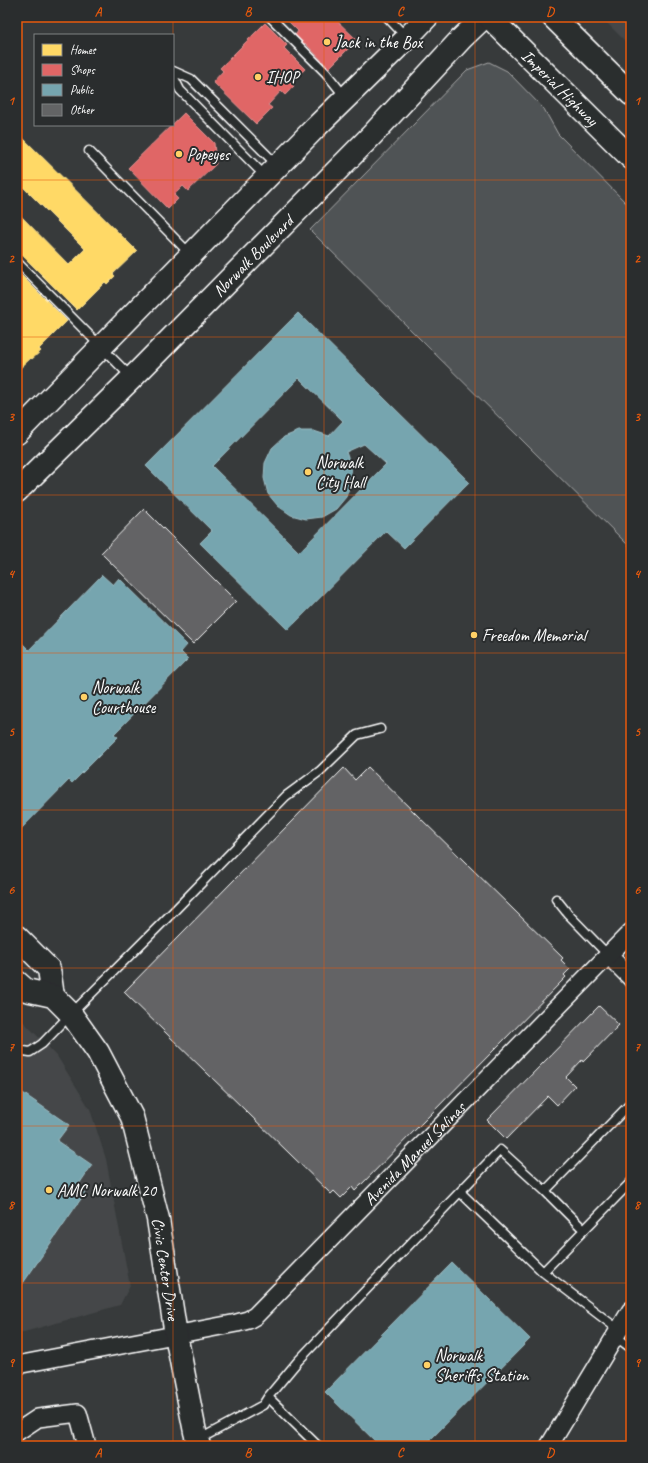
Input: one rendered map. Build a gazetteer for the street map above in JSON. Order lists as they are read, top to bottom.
{
  "streets": {
    "main road": ["Imperial Highway", "Norwalk Boulevard", "Civic Center Drive"],
    "street": ["Avenida Manuel Salinas"]
  },
  "crossings": [
    ["Avenida Manuel Salinas", "Civic Center Drive"]
  ],
  "places": [
    "Jack in the Box",
    "IHOP",
    "Popeyes",
    "Norwalk City Hall",
    "Freedom Memorial",
    "Norwalk Courthouse",
    "AMC Norwalk 20",
    "Norwalk Sheriffs Station"
  ],
  "legend": [
    "Homes",
    "Shops",
    "Public",
    "Other"
  ],
  "grid": {
    "columns": [
      "A",
      "B",
      "C",
      "D"
    ],
    "rows": [
      "1",
      "2",
      "3",
      "4",
      "5",
      "6",
      "7",
      "8",
      "9"
    ]
  }
}
